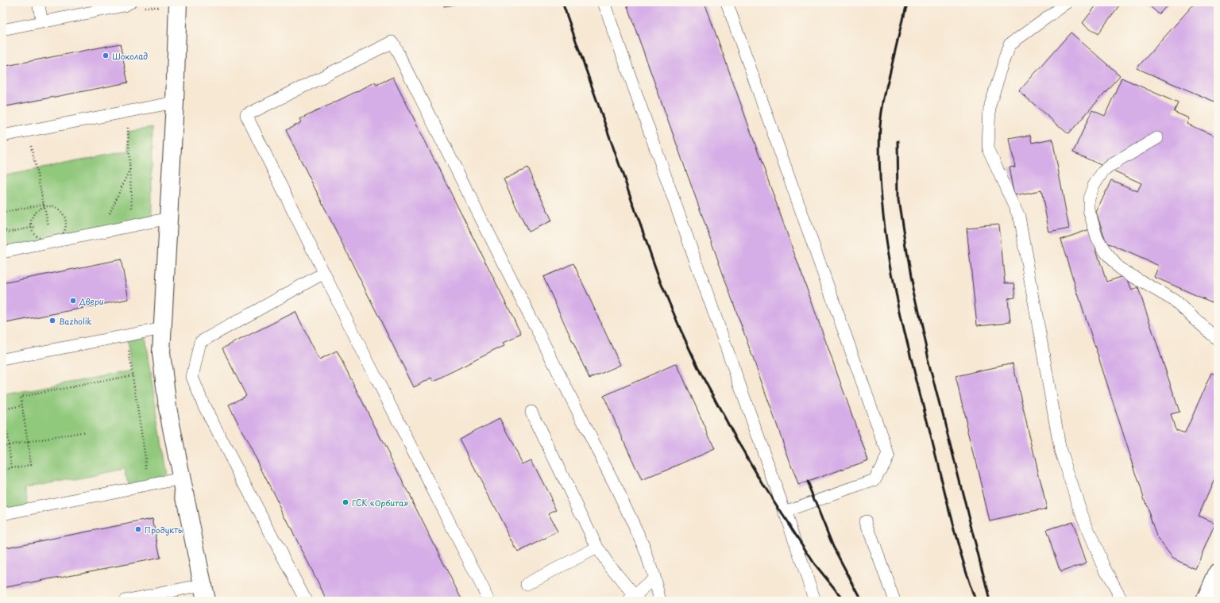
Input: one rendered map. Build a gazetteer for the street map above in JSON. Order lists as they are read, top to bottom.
{
  "places": [
    "Шоколад",
    "Двери",
    "Bazholik",
    "ГСК «Орбита»",
    "Продукты"
  ]
}
